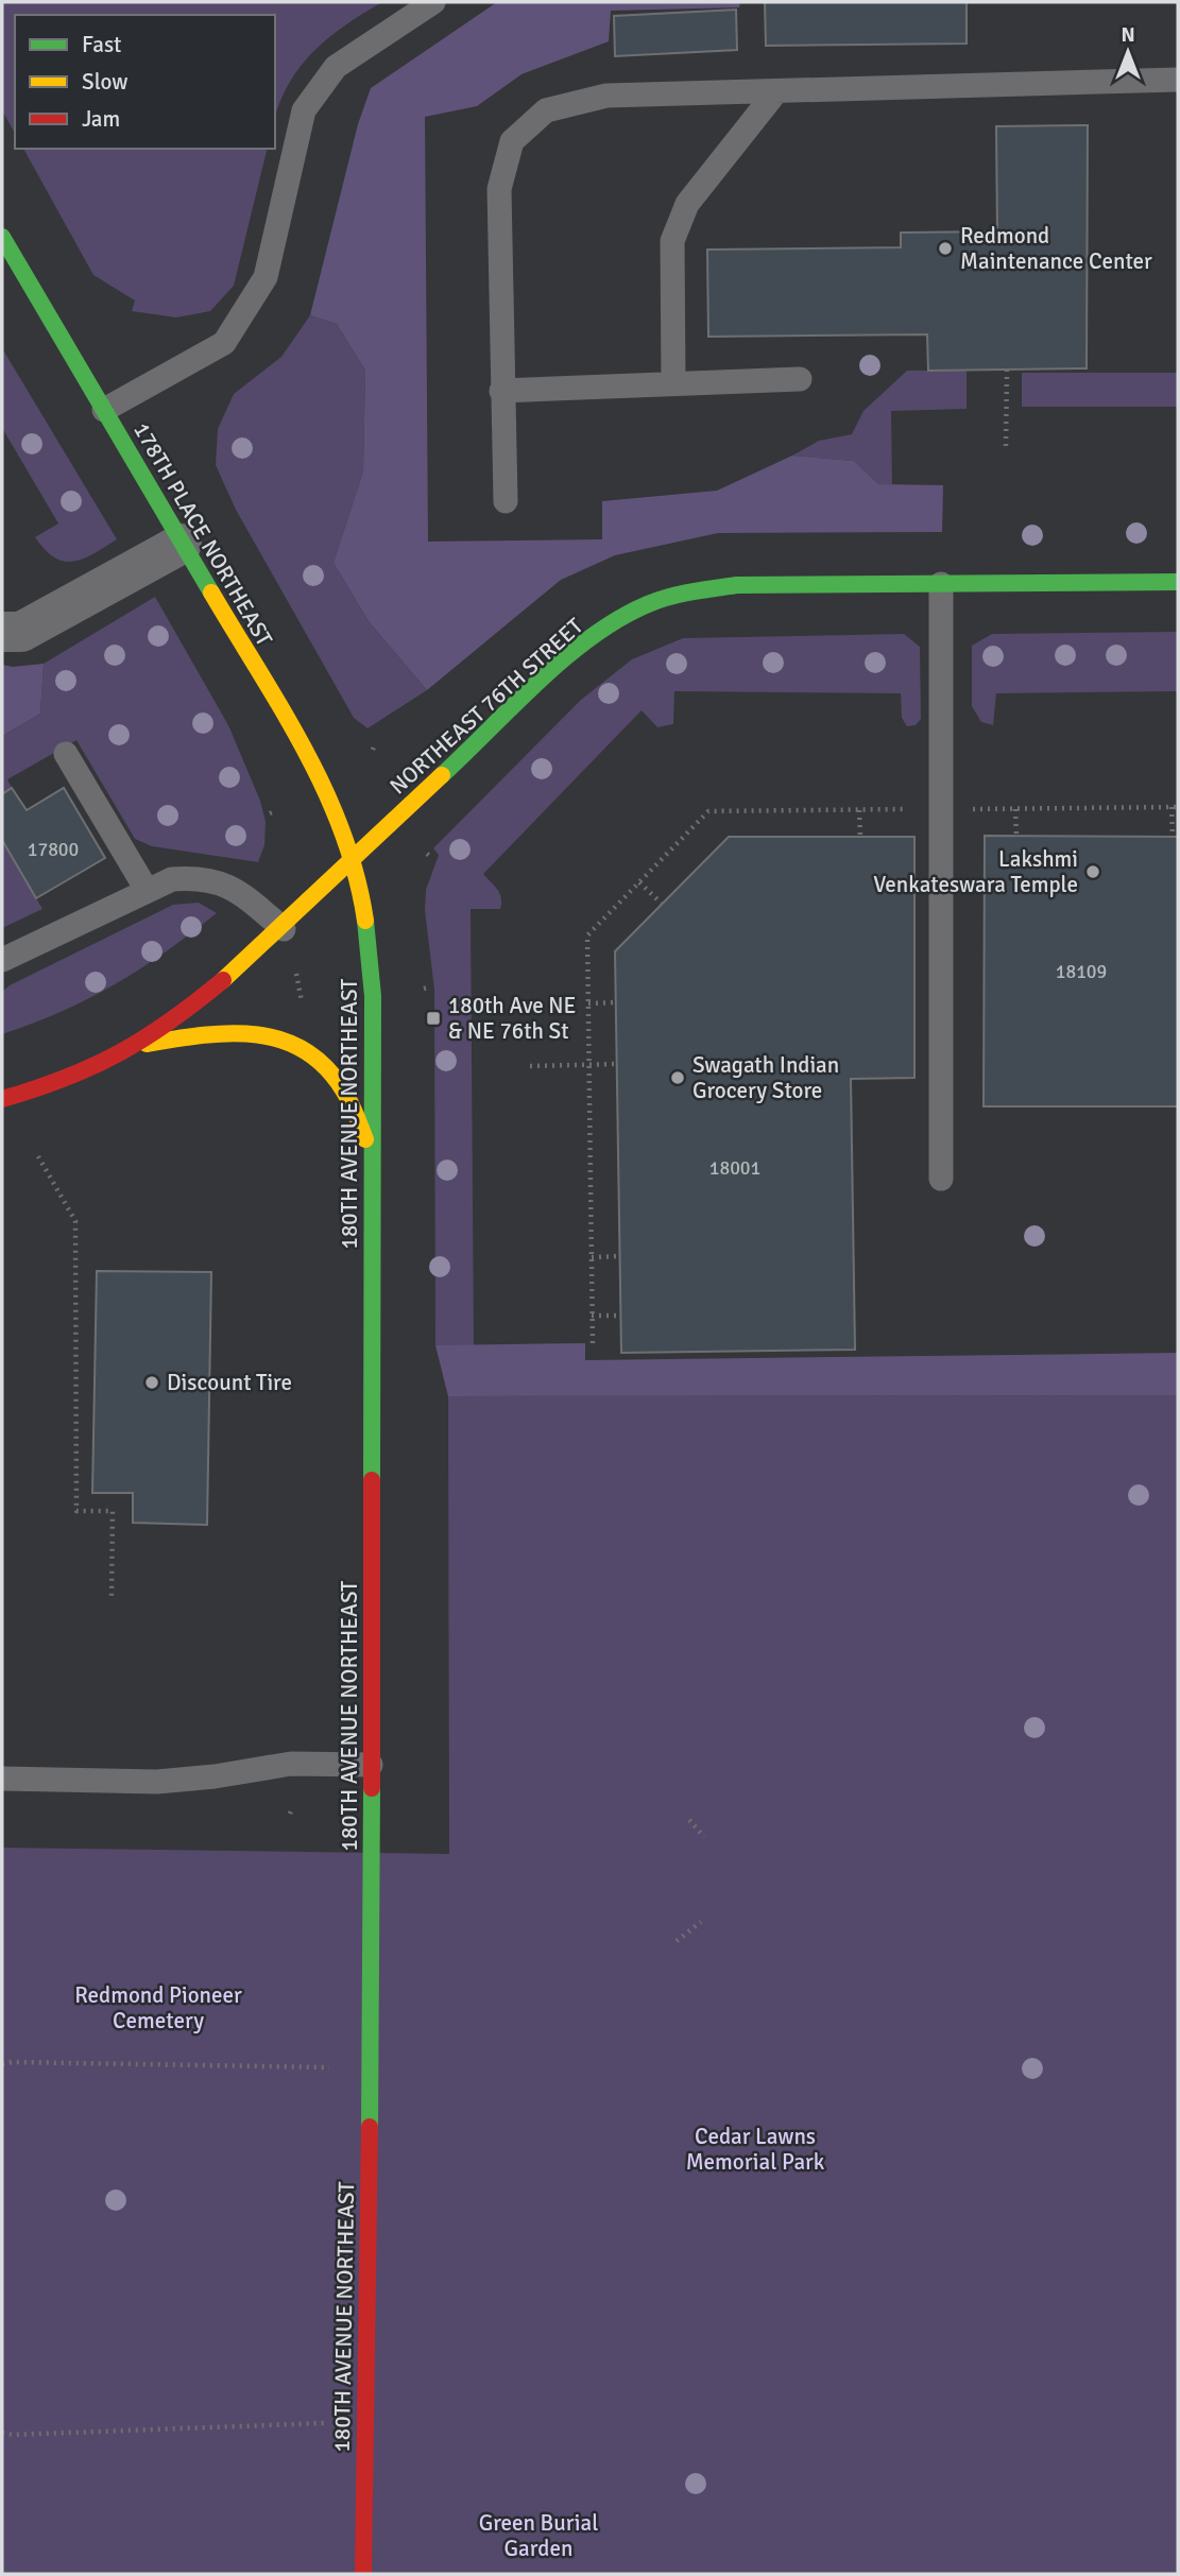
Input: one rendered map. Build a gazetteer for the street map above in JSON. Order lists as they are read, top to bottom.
{
  "streets": {
    "street": ["178TH PLACE NORTHEAST", "NORTHEAST 76TH STREET", "180TH AVENUE NORTHEAST"]
  },
  "crossings": [
    ["178TH PLACE NORTHEAST", "NORTHEAST 76TH STREET"],
    ["178TH PLACE NORTHEAST", "180TH AVENUE NORTHEAST"],
    ["NORTHEAST 76TH STREET", "180TH AVENUE NORTHEAST"]
  ],
  "parks": ["Redmond Pioneer Cemetery", "Cedar Lawns Memorial Park", "Green Burial Garden"],
  "places": {
    "other": [
      "Redmond Maintenance Center",
      "Lakshmi Venkateswara Temple",
      "Swagath Indian Grocery Store",
      "Discount Tire"
    ],
    "transit": ["180th Ave NE & NE 76th St"]
  },
  "house_numbers": ["17800", "18109", "18001"],
  "legend": ["Fast", "Slow", "Jam"],
  "north": "top"
}
